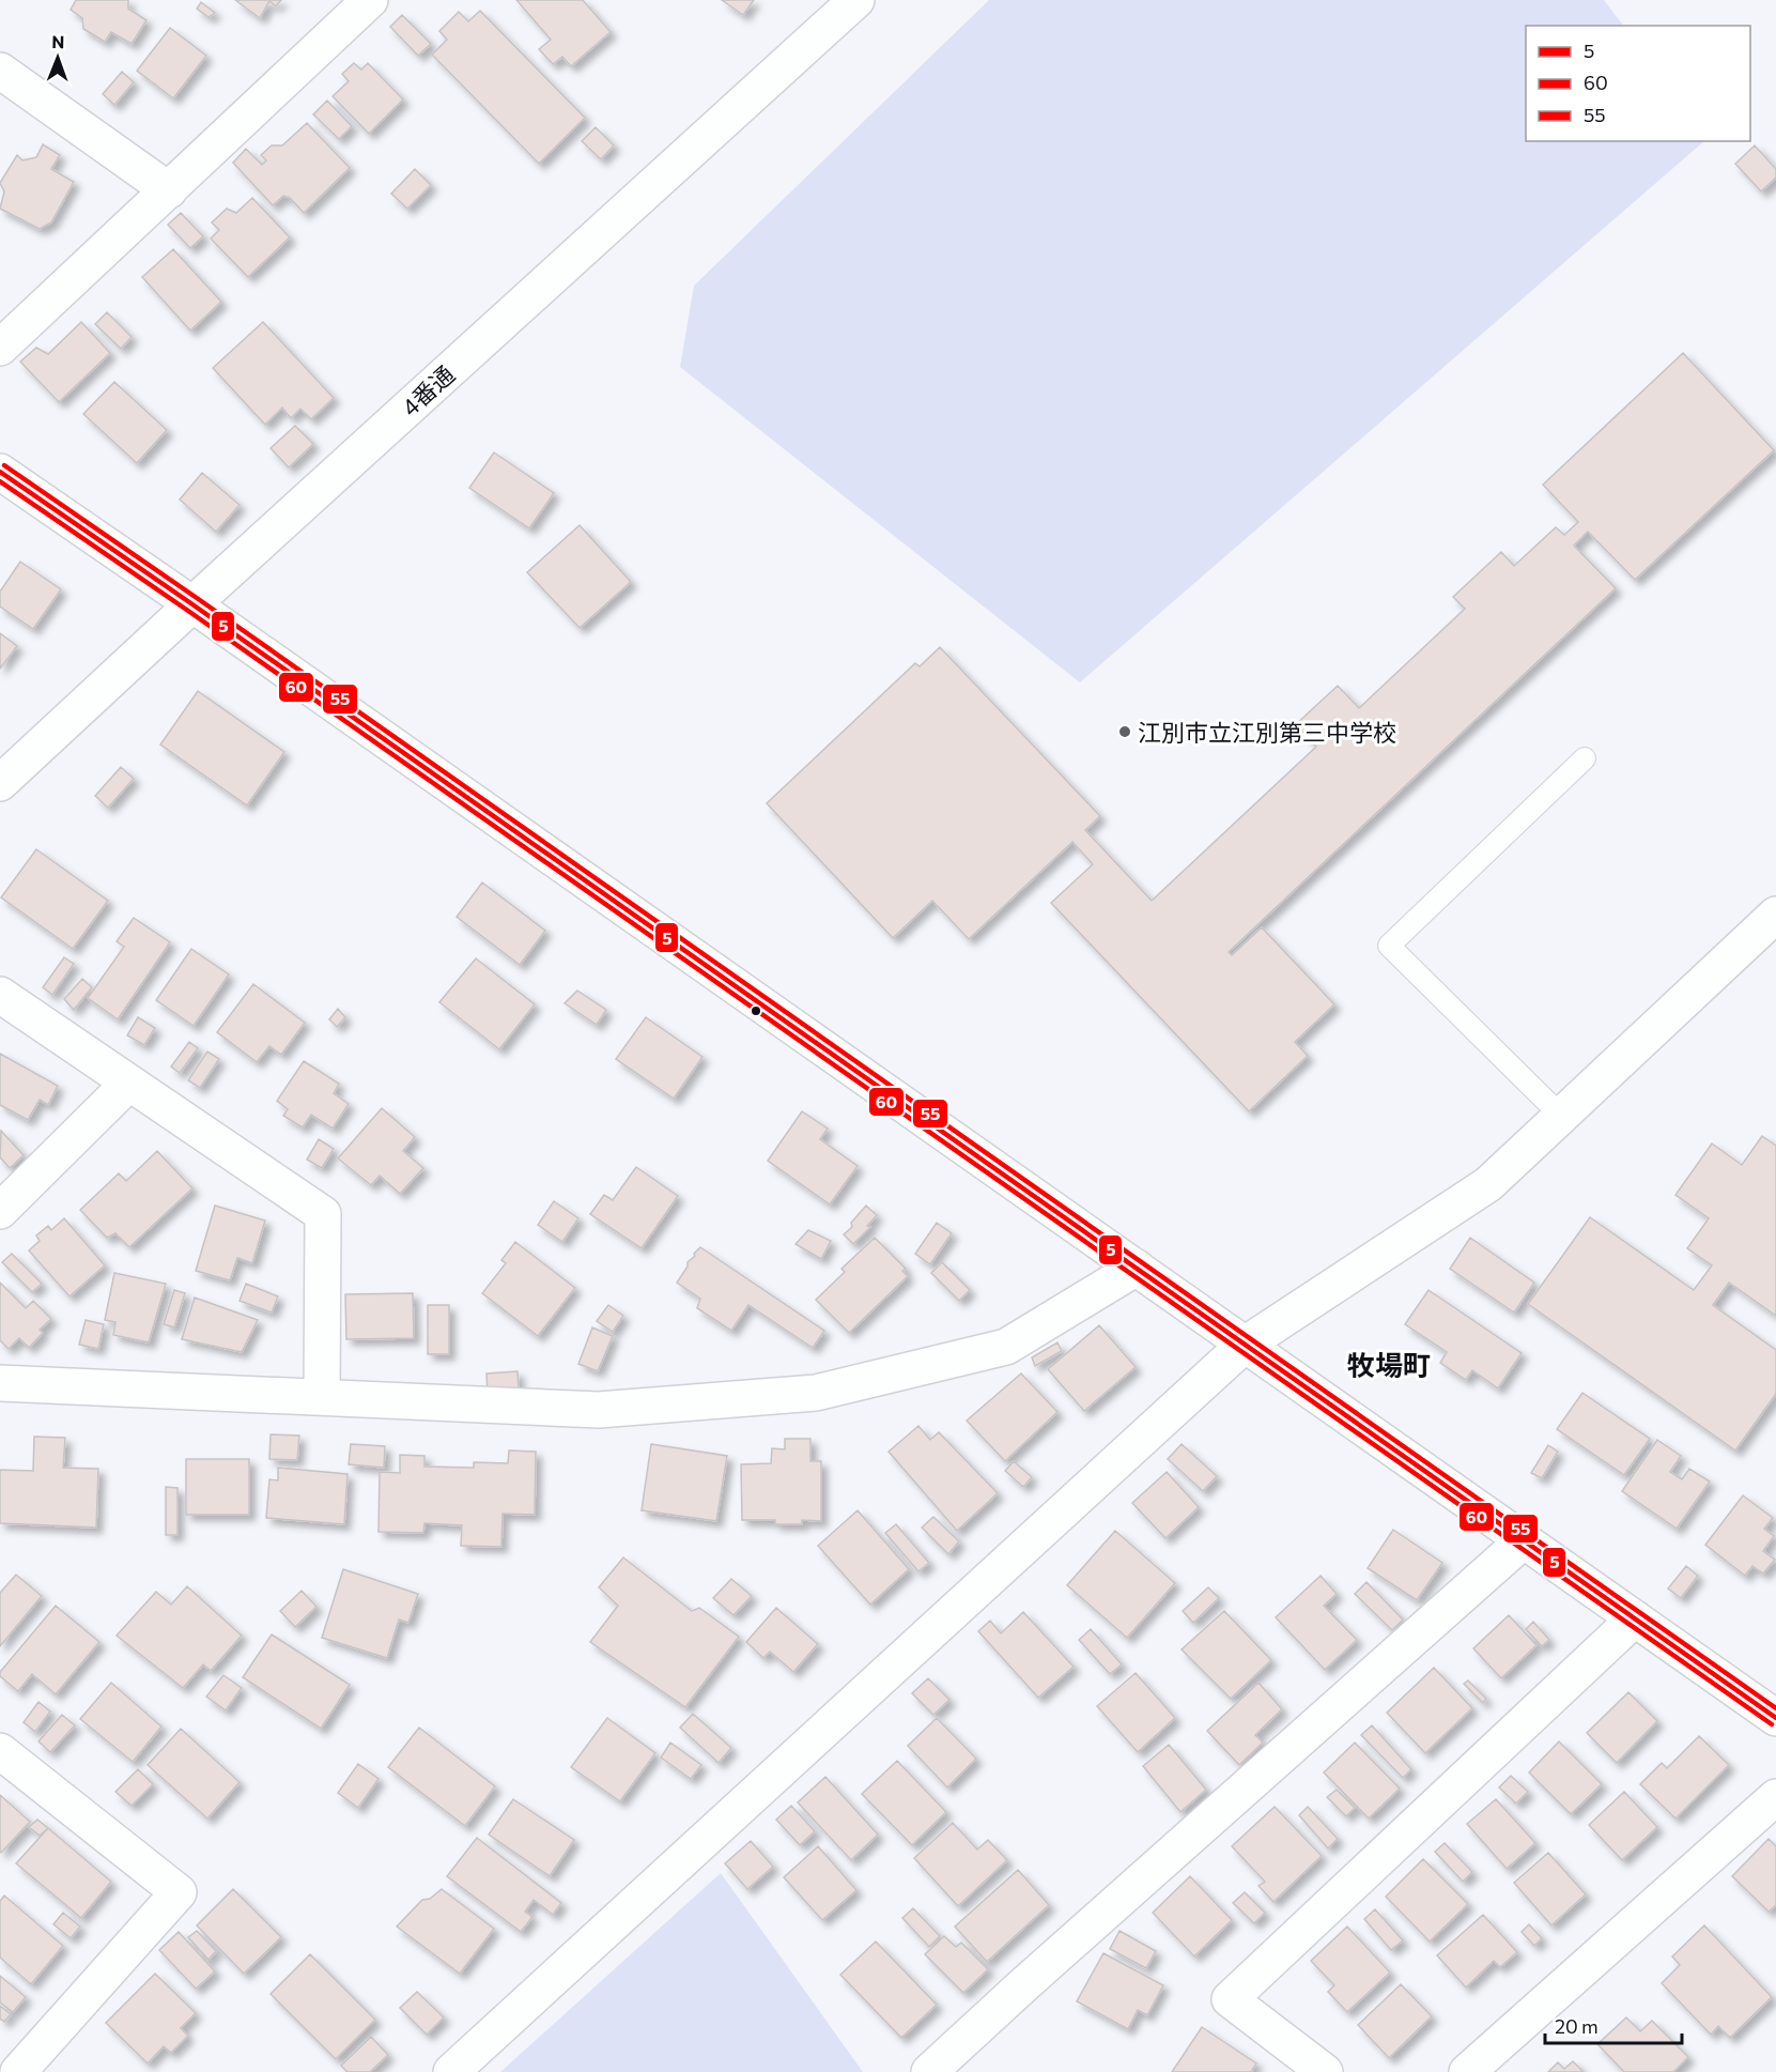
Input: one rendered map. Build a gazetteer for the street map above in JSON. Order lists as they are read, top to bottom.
{
  "streets": {
    "street": ["4番通"]
  },
  "districts": ["牧場町"],
  "places": ["江別市立江別第三中学校"],
  "lines": ["transit line 55", "transit line 5", "transit line 60"],
  "legend": ["5", "60", "55"],
  "scale_bar": "20 m",
  "north": "top"
}
